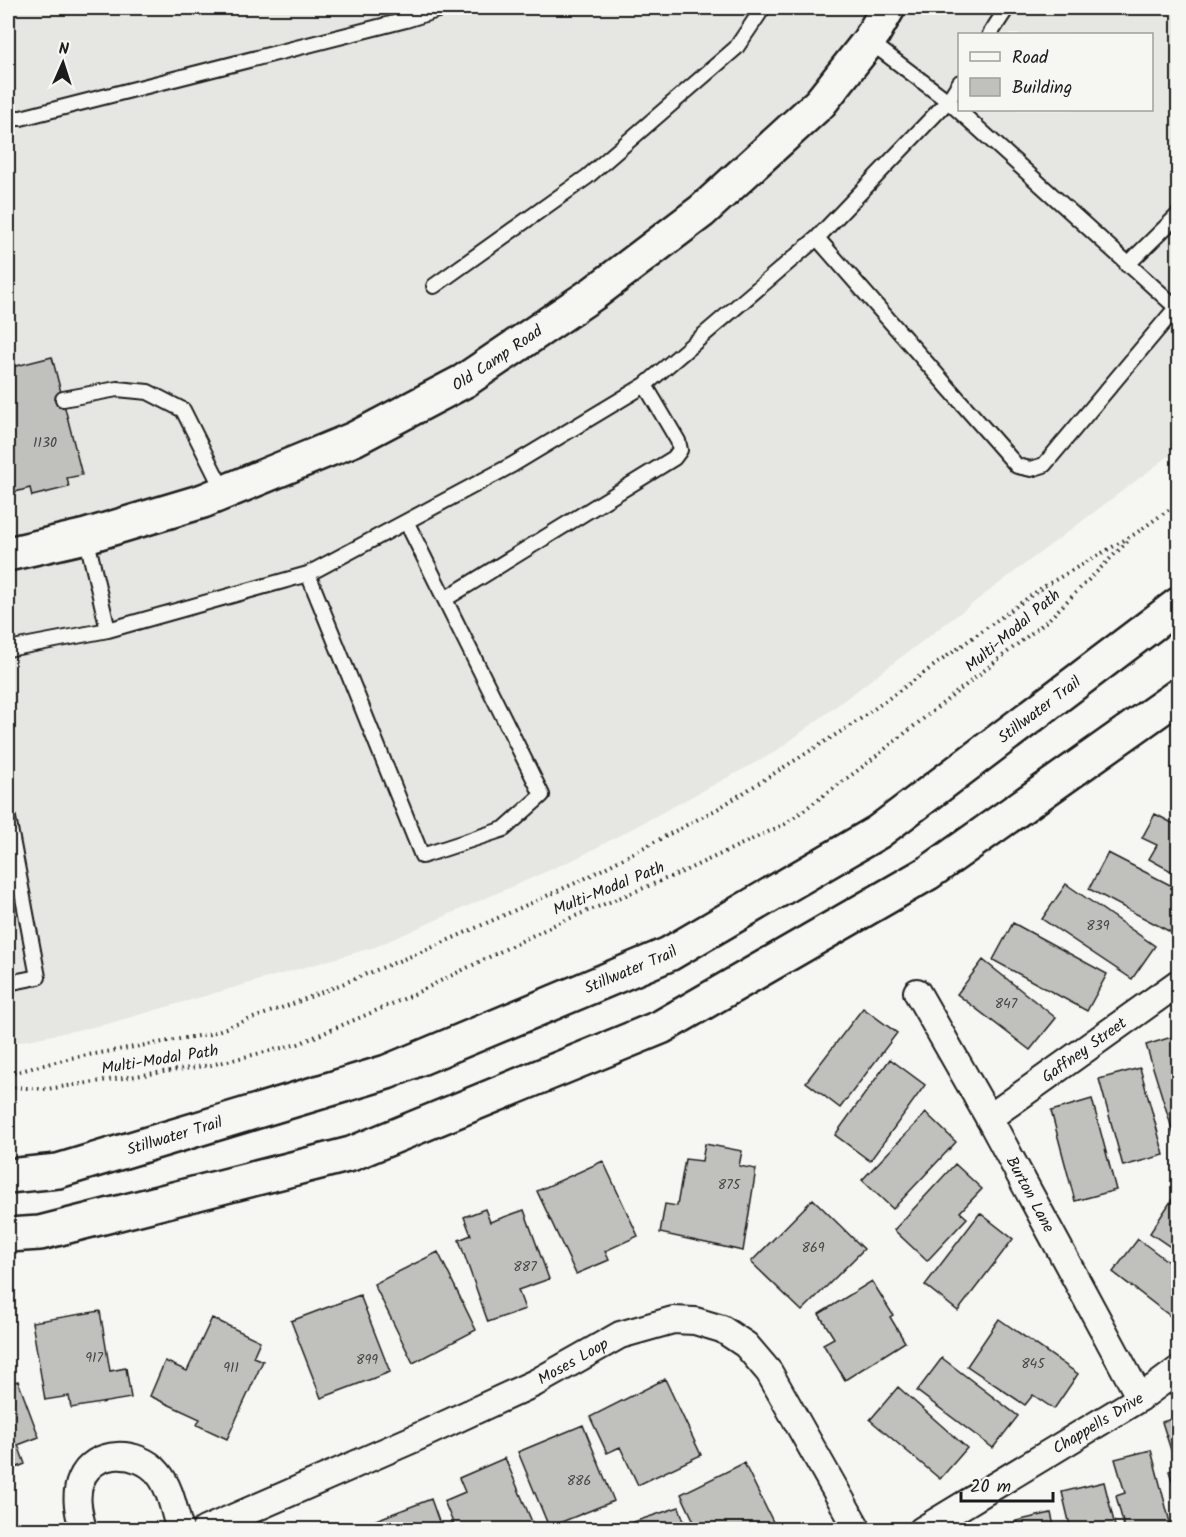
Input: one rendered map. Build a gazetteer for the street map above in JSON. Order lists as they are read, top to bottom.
{
  "streets": {
    "main road": ["Old Camp Road", "Stillwater Trail"],
    "street": [
      "Gaffney Street",
      "Burton Lane",
      "Moses Loop",
      "Chappells Drive"
    ],
    "path": ["Multi-Modal Path"]
  },
  "crossings": [
    ["Gaffney Street", "Burton Lane"],
    ["Burton Lane", "Chappells Drive"]
  ],
  "house_numbers": [
    "1130",
    "839",
    "847",
    "875",
    "869",
    "887",
    "917",
    "899",
    "845",
    "911",
    "886"
  ],
  "legend": ["Road", "Building"],
  "scale_bar": "20 m",
  "north": "top"
}
